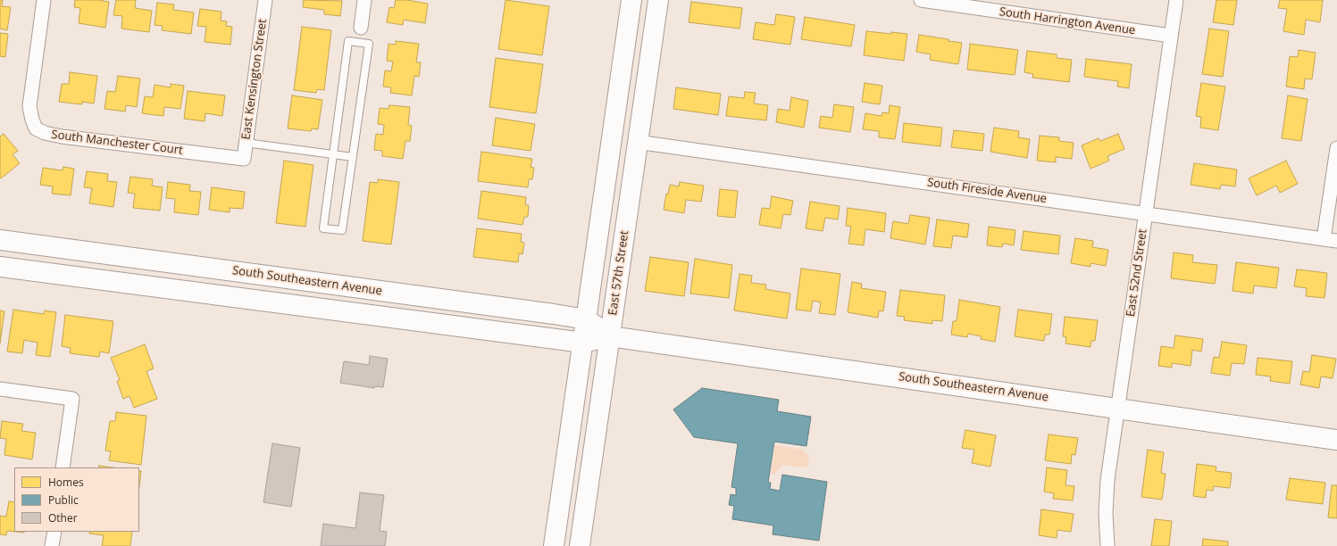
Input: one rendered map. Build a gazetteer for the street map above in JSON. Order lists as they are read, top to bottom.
{
  "streets": {
    "main road": ["East 57th Street", "South Southeastern Avenue"],
    "street": [
      "South Harrington Avenue",
      "East Kensington Street",
      "South Manchester Court",
      "South Fireside Avenue",
      "East 52nd Street"
    ]
  },
  "crossings": [
    ["South Harrington Avenue", "East 52nd Street"],
    ["East Kensington Street", "South Manchester Court"],
    ["South Fireside Avenue", "East 57th Street"],
    ["South Fireside Avenue", "East 52nd Street"],
    ["East 57th Street", "South Southeastern Avenue"],
    ["East 52nd Street", "South Southeastern Avenue"]
  ],
  "legend": ["Homes", "Public", "Other"]
}
